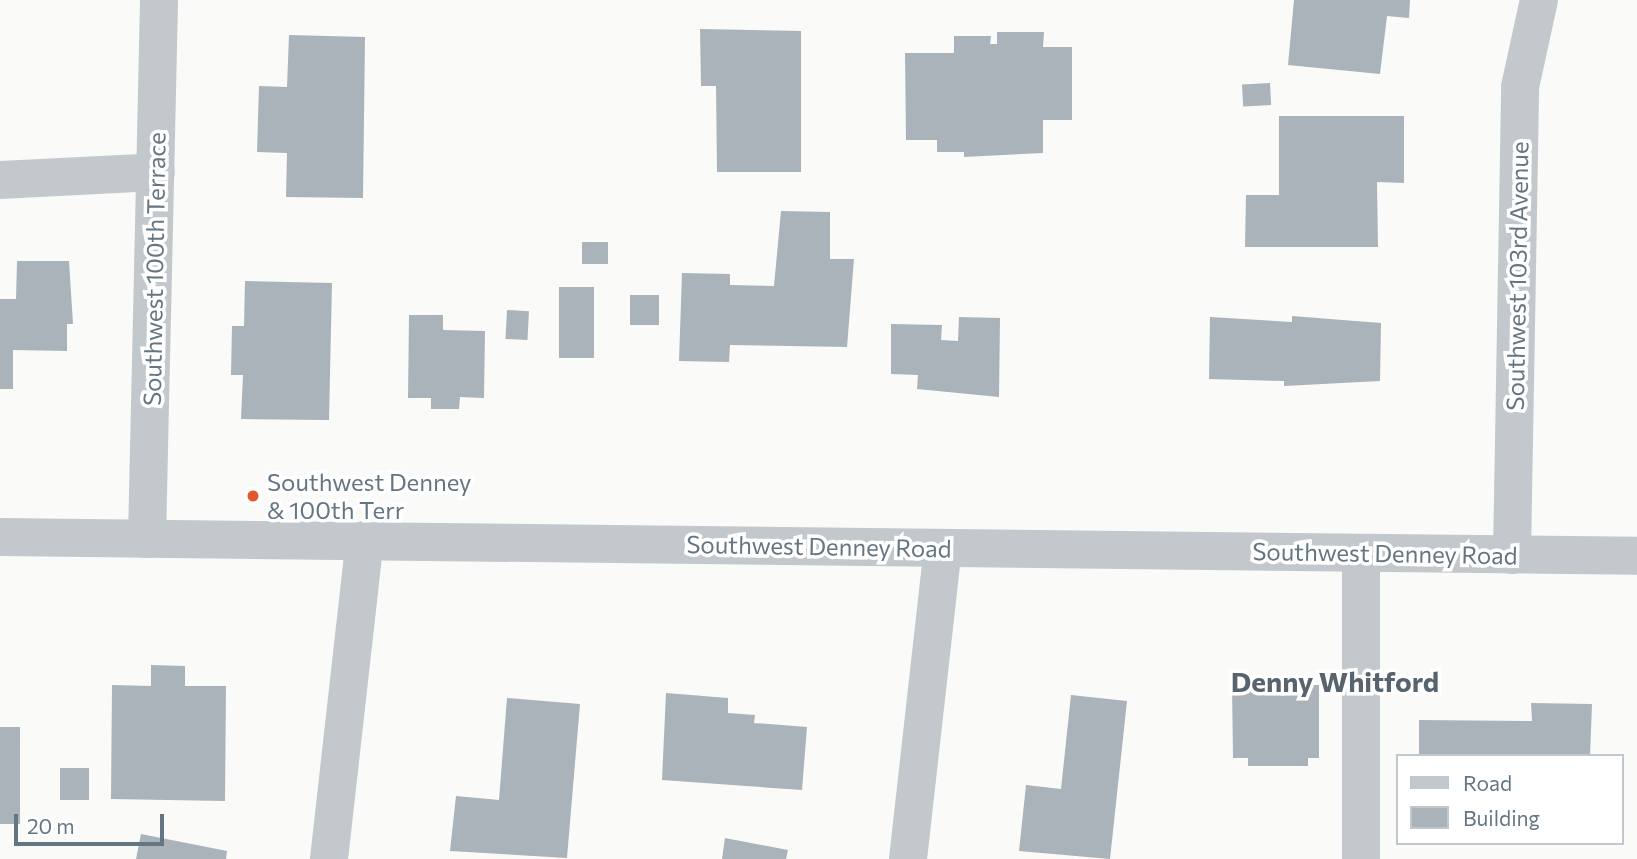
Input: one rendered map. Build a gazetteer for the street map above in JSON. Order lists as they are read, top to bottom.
{
  "streets": {
    "street": ["Southwest 100th Terrace", "Southwest 103rd Avenue", "Southwest Denney Road"]
  },
  "crossings": [
    ["Southwest 100th Terrace", "Southwest Denney Road"],
    ["Southwest 103rd Avenue", "Southwest Denney Road"]
  ],
  "districts": ["Denny Whitford"],
  "places": ["Southwest Denney & 100th Terr"],
  "legend": ["Road", "Building"],
  "scale_bar": "20 m"
}
